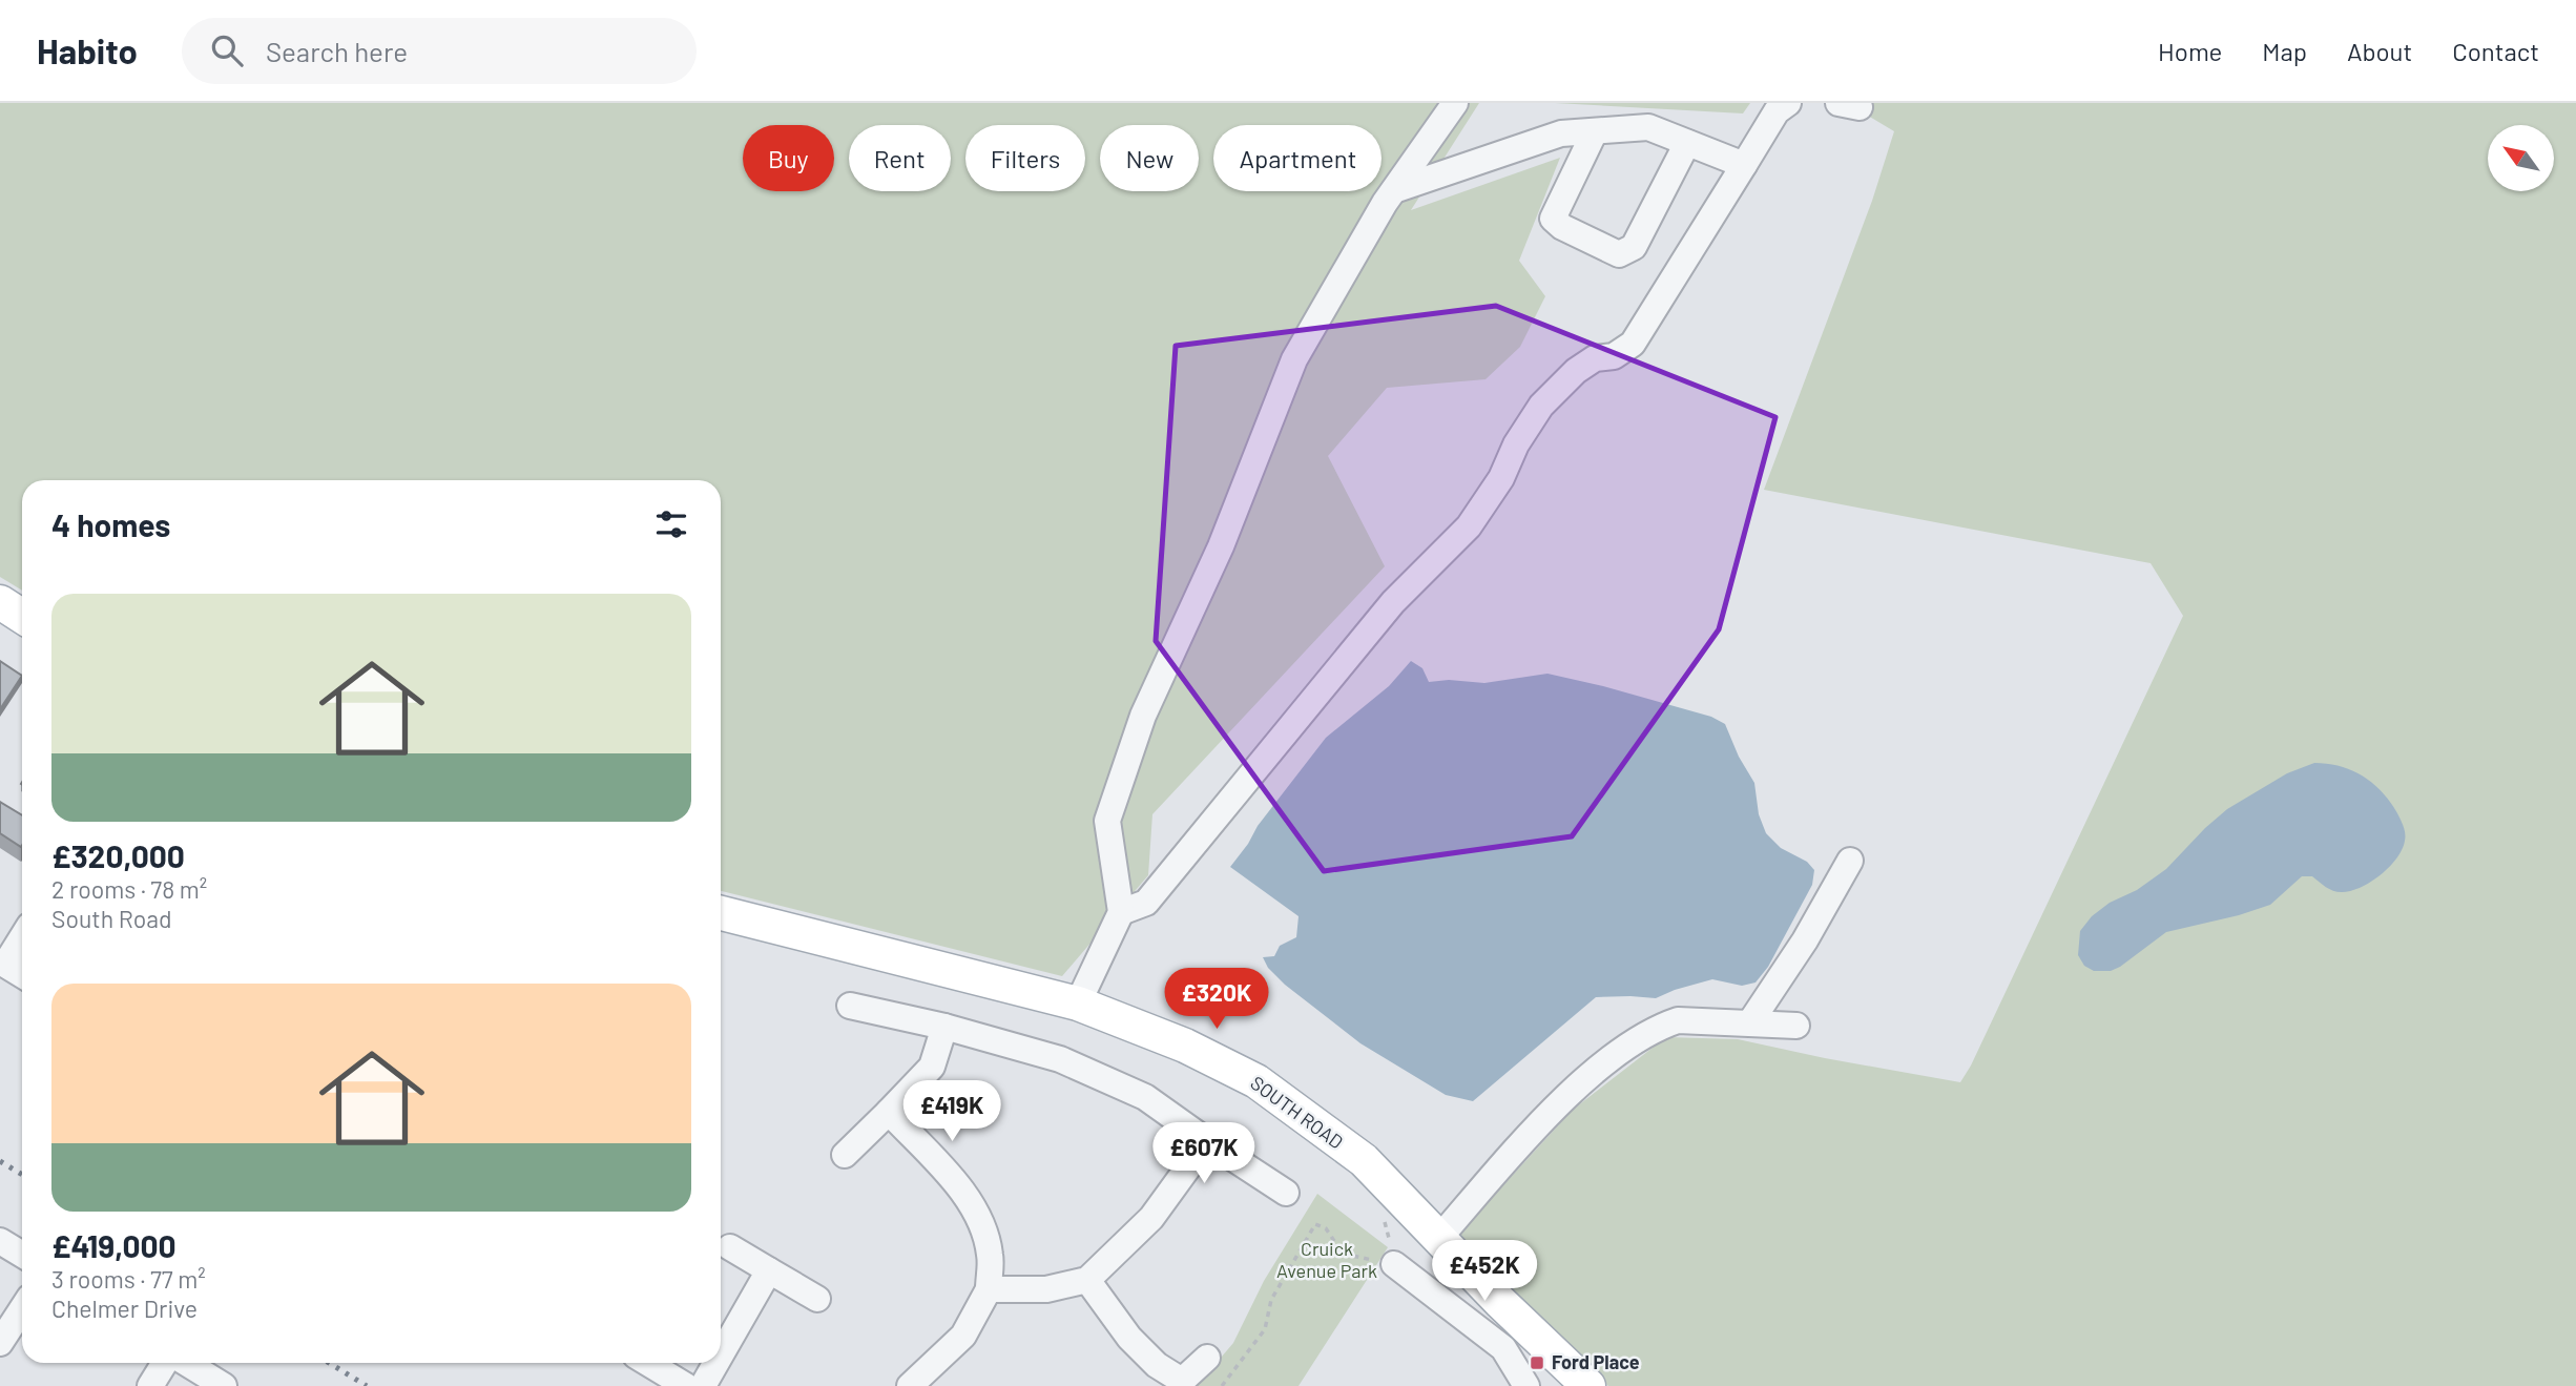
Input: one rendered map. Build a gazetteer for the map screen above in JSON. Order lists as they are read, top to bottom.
{
  "streets": {
    "main road": ["SOUTH ROAD"]
  },
  "parks": ["Cruick Avenue Park"],
  "places": {
    "transit": ["Ford Place"]
  },
  "north": "top left",
  "page": {
    "header": "Habito",
    "search": "Search here",
    "nav": [
      "Home",
      "Map",
      "About",
      "Contact"
    ],
    "chip": [
      "Buy",
      "Rent",
      "Filters",
      "New",
      "Apartment"
    ],
    "heading": "4 homes",
    "list": [
      {
        "name": "£320,000",
        "note": "2 rooms · 78 m² · South Road"
      },
      {
        "name": "£419,000",
        "note": "3 rooms · 77 m² · Chelmer Drive"
      }
    ],
    "price": [
      "£320K",
      "£419K",
      "£607K",
      "£452K"
    ]
  }
}
